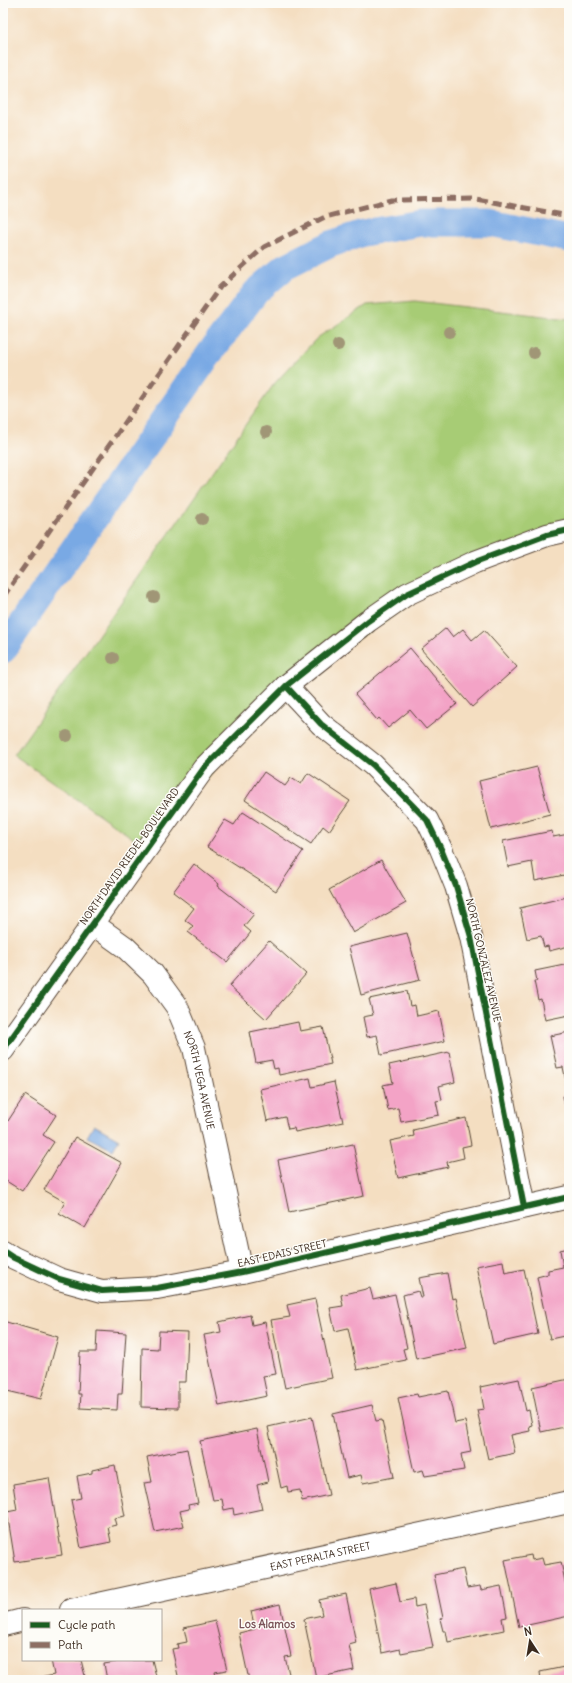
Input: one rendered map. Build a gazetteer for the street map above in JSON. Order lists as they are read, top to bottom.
{
  "streets": {
    "street": [
      "NORTH DAVID RIEDEL BOULEVARD",
      "NORTH GONZALEZ AVENUE",
      "NORTH VEGA AVENUE",
      "EAST EDAIS STREET",
      "EAST PERALTA STREET"
    ]
  },
  "crossings": [
    ["NORTH DAVID RIEDEL BOULEVARD", "NORTH GONZALEZ AVENUE"],
    ["NORTH DAVID RIEDEL BOULEVARD", "NORTH VEGA AVENUE"],
    ["NORTH GONZALEZ AVENUE", "EAST EDAIS STREET"],
    ["NORTH VEGA AVENUE", "EAST EDAIS STREET"]
  ],
  "districts": ["Los Alamos"],
  "legend": ["Cycle path", "Path"],
  "north": "top"
}
